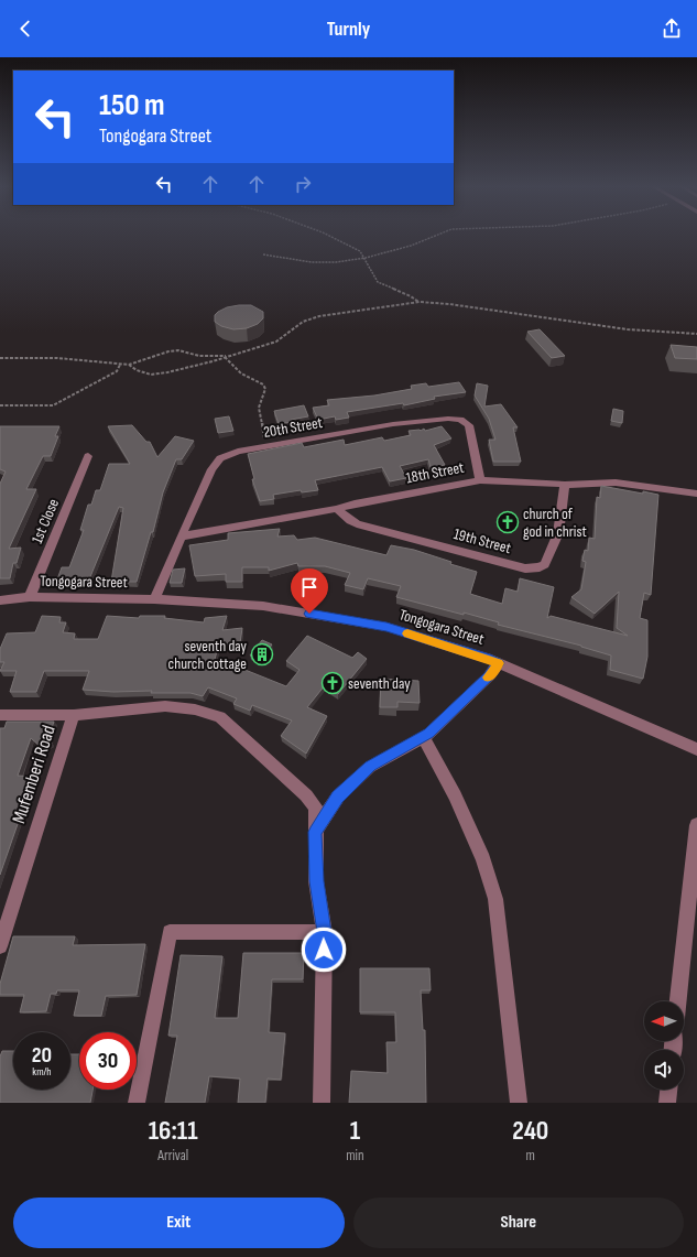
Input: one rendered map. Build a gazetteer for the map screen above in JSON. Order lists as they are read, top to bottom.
{
  "streets": {
    "street": [
      "20th Street",
      "18th Street",
      "1st Close",
      "19th Street",
      "Tongogara Street",
      "Mufemberi Road"
    ]
  },
  "crossings": [
    ["20th Street", "18th Street"],
    ["20th Street", "Tongogara Street"],
    ["18th Street", "19th Street"],
    ["1st Close", "Tongogara Street"]
  ],
  "places": {
    "church": ["church of god in christ", "seventh day"],
    "building": ["seventh day church cottage"]
  },
  "north": "left",
  "page": {
    "header": "Turnly",
    "turn": ["150 m", "Tongogara Street"],
    "speed": "20 km/h",
    "limit": "30",
    "eta": [
      "16:11",
      "Arrival",
      "1",
      "min",
      "240",
      "m"
    ],
    "buttons": ["Exit", "Share"]
  }
}
